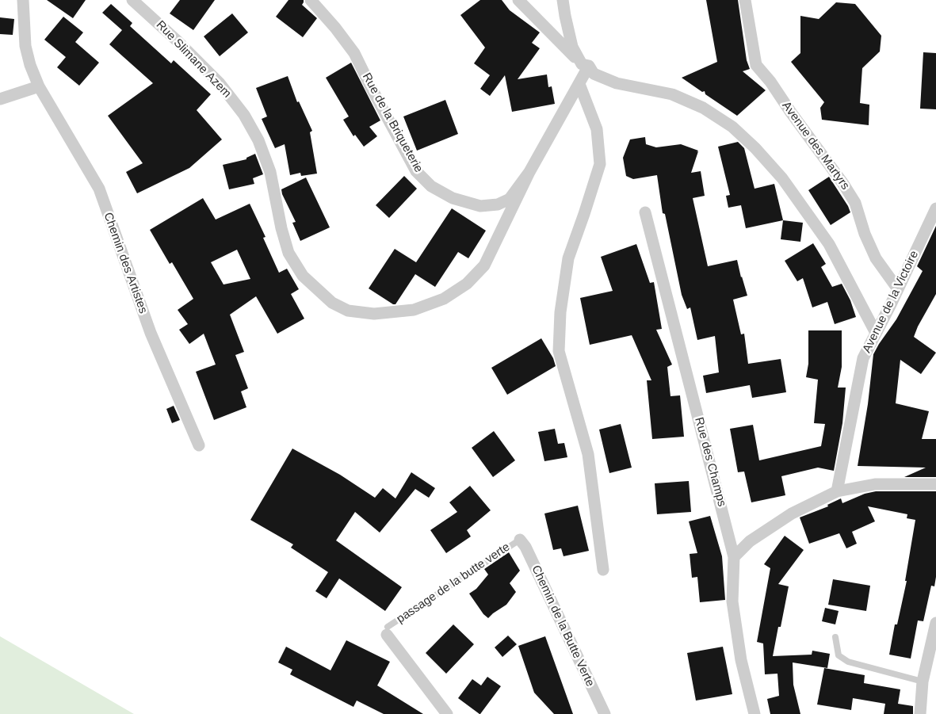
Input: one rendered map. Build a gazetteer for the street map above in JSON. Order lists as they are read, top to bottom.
{
  "streets": {
    "street": [
      "Rue Slimane Azem",
      "Rue de la Briqueterie",
      "Avenue des Martyrs",
      "Chemin des Artistes",
      "Avenue de la Victoire",
      "Rue des Champs",
      "Chemin de la Butte Verte"
    ],
    "lane": ["passage de la butte verte"]
  },
  "crossings": [
    ["Rue Slimane Azem", "Rue de la Briqueterie"],
    ["Avenue des Martyrs", "Avenue de la Victoire"],
    ["passage de la butte verte", "Chemin de la Butte Verte"]
  ]
}
